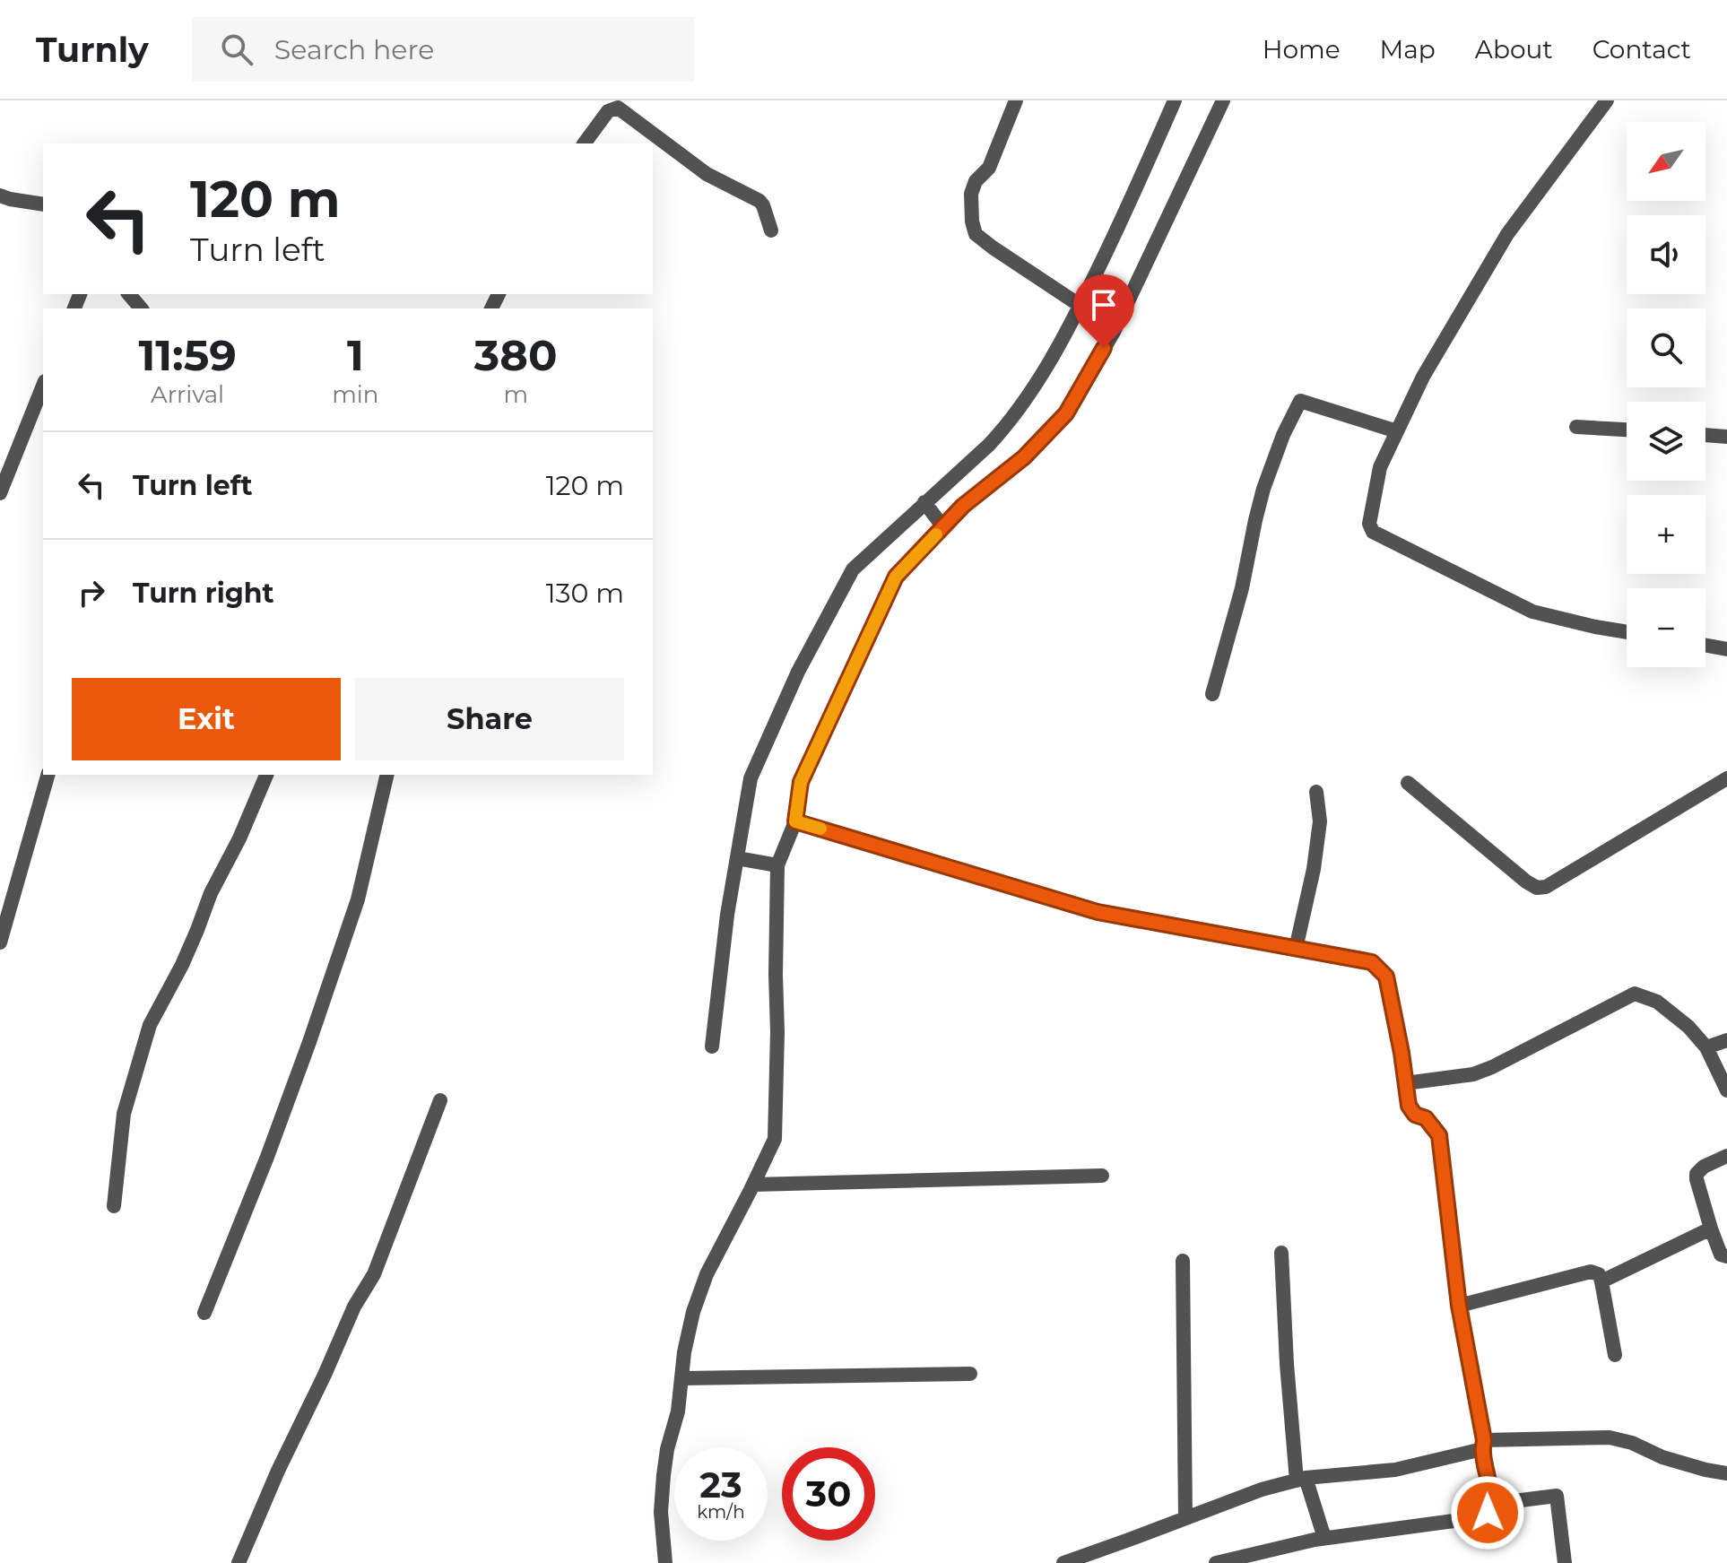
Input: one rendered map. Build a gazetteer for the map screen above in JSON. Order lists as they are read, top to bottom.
{
  "north": "bottom left",
  "page": {
    "header": "Turnly",
    "search": "Search here",
    "nav": [
      "Home",
      "Map",
      "About",
      "Contact"
    ],
    "map_buttons": ["+", "−"],
    "turn": ["120 m", "Turn left"],
    "eta": [
      "11:59",
      "Arrival",
      "1",
      "min",
      "380",
      "m"
    ],
    "list": [
      {
        "name": "Turn left",
        "value": "120 m"
      },
      {
        "name": "Turn right",
        "value": "130 m"
      }
    ],
    "buttons": ["Exit", "Share"],
    "speed": "23 km/h",
    "limit": "30"
  }
}
